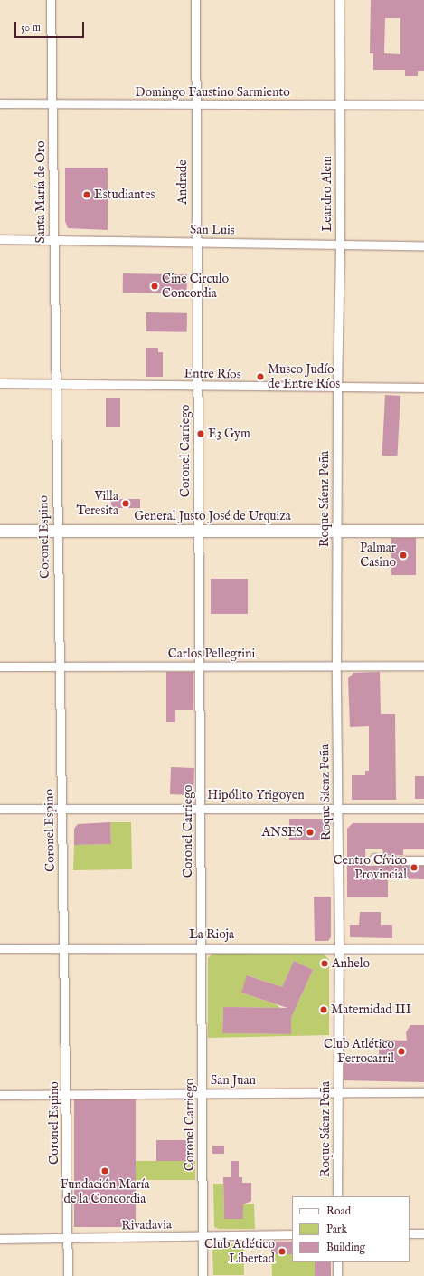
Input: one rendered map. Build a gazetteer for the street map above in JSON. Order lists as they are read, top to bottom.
{
  "streets": {
    "street": [
      "Domingo Faustino Sarmiento",
      "Andrade",
      "Santa María de Oro",
      "Leandro Alem",
      "San Luis",
      "Entre Ríos",
      "Coronel Carriego",
      "Roque Sáenz Peña",
      "General Justo José de Urquiza",
      "Coronel Espino",
      "Carlos Pellegrini",
      "Hipólito Yrigoyen",
      "La Rioja",
      "San Juan",
      "Rivadavia"
    ]
  },
  "crossings": [
    ["Domingo Faustino Sarmiento", "Andrade"],
    ["Domingo Faustino Sarmiento", "Santa María de Oro"],
    ["Domingo Faustino Sarmiento", "Leandro Alem"],
    ["Andrade", "San Luis"],
    ["Andrade", "Entre Ríos"],
    ["Andrade", "Coronel Carriego"],
    ["Santa María de Oro", "San Luis"],
    ["Santa María de Oro", "Entre Ríos"],
    ["Santa María de Oro", "Coronel Espino"],
    ["Leandro Alem", "San Luis"],
    ["Leandro Alem", "Entre Ríos"],
    ["Leandro Alem", "Roque Sáenz Peña"],
    ["Entre Ríos", "Coronel Carriego"],
    ["Entre Ríos", "Roque Sáenz Peña"],
    ["Entre Ríos", "Coronel Espino"],
    ["Coronel Carriego", "General Justo José de Urquiza"],
    ["Coronel Carriego", "Carlos Pellegrini"],
    ["Coronel Carriego", "Hipólito Yrigoyen"],
    ["Coronel Carriego", "La Rioja"],
    ["Coronel Carriego", "San Juan"],
    ["Coronel Carriego", "Rivadavia"],
    ["Roque Sáenz Peña", "General Justo José de Urquiza"],
    ["Roque Sáenz Peña", "Carlos Pellegrini"],
    ["Roque Sáenz Peña", "Hipólito Yrigoyen"],
    ["Roque Sáenz Peña", "La Rioja"],
    ["Roque Sáenz Peña", "San Juan"],
    ["General Justo José de Urquiza", "Coronel Espino"],
    ["Coronel Espino", "Carlos Pellegrini"],
    ["Coronel Espino", "Hipólito Yrigoyen"],
    ["Coronel Espino", "La Rioja"],
    ["Coronel Espino", "San Juan"],
    ["Coronel Espino", "Rivadavia"]
  ],
  "places": [
    "Estudiantes",
    "Cine Circulo Concordia",
    "Museo Judío de Entre Ríos",
    "E3 Gym",
    "Villa Teresita",
    "Palmar Casino",
    "ANSES",
    "Centro Cívico Provincial",
    "Anhelo",
    "Maternidad III",
    "Club Atlético Ferrocarril",
    "Fundación María de la Concordia",
    "Club Atlético Libertad"
  ],
  "legend": ["Road", "Park", "Building"],
  "scale_bar": "50 m"
}
